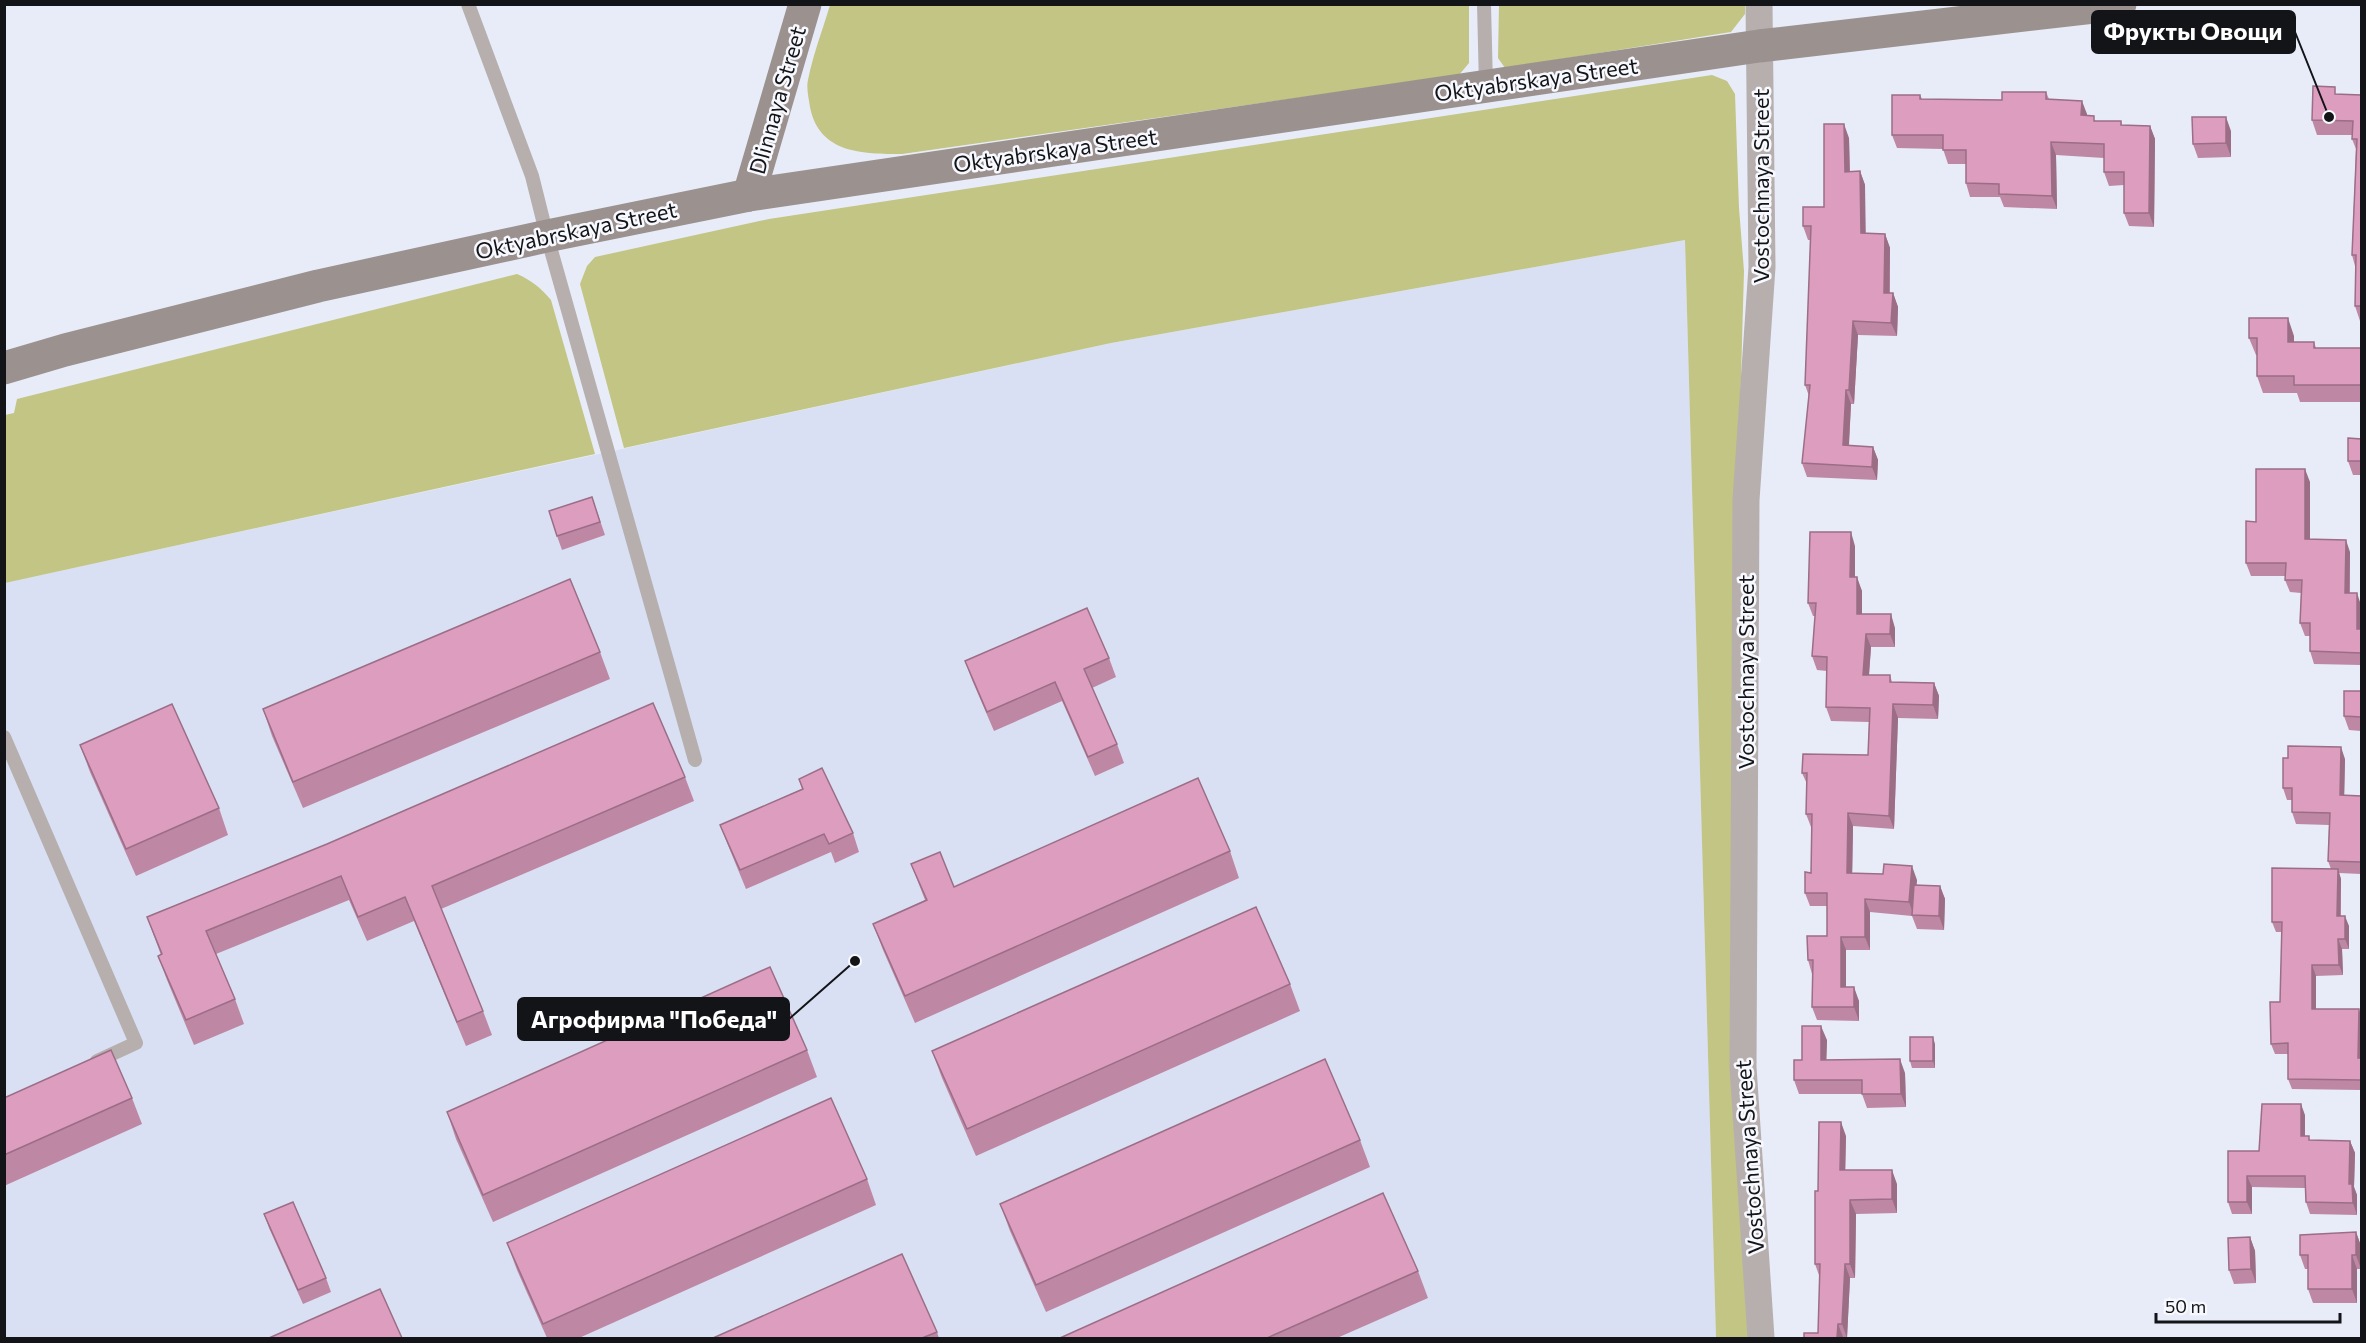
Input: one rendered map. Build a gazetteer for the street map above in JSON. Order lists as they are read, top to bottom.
{
  "streets": {
    "street": ["Oktyabrskaya Street", "Dlinnaya Street", "Vostochnaya Street"]
  },
  "crossings": [
    ["Oktyabrskaya Street", "Dlinnaya Street"],
    ["Oktyabrskaya Street", "Vostochnaya Street"]
  ],
  "places": ["Фрукты Овощи", "Агрофирма \"Победа\""],
  "scale_bar": "50 m"
}
